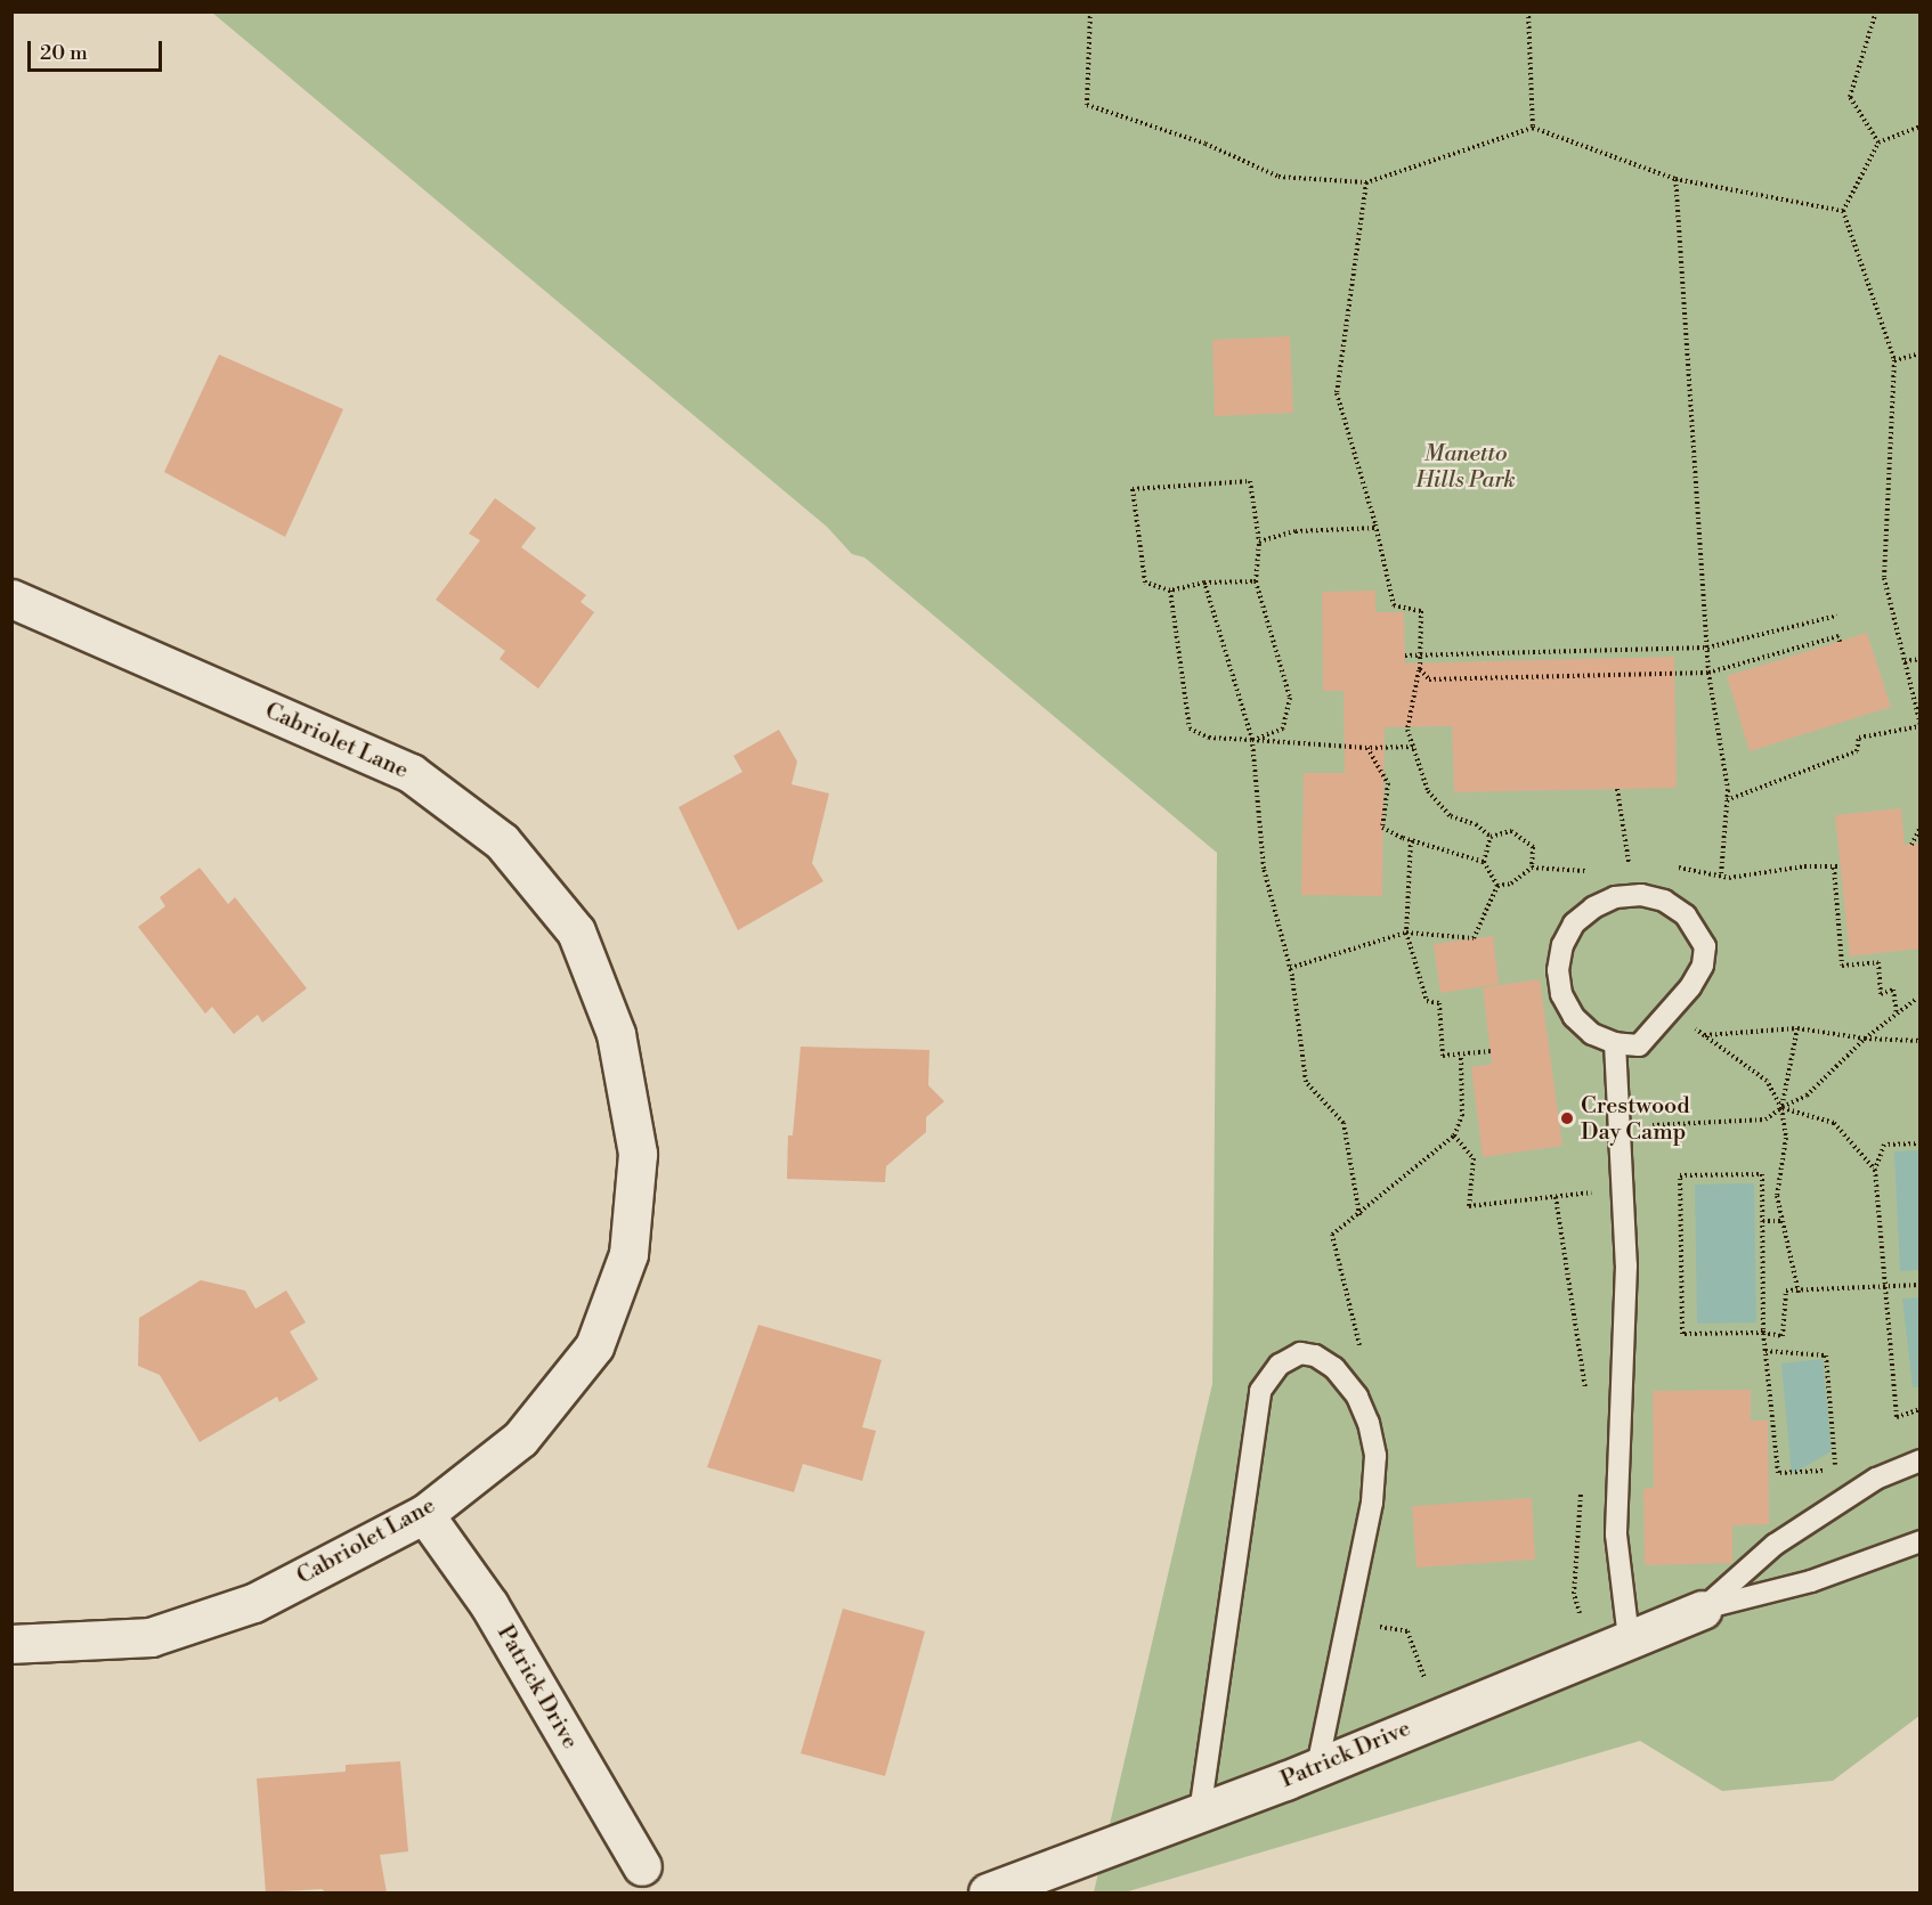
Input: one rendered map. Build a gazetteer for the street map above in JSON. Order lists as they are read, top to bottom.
{
  "streets": {
    "street": ["Cabriolet Lane", "Patrick Drive"]
  },
  "crossings": [
    ["Cabriolet Lane", "Patrick Drive"]
  ],
  "parks": ["Manetto Hills Park"],
  "places": ["Crestwood Day Camp"],
  "scale_bar": "20 m"
}
